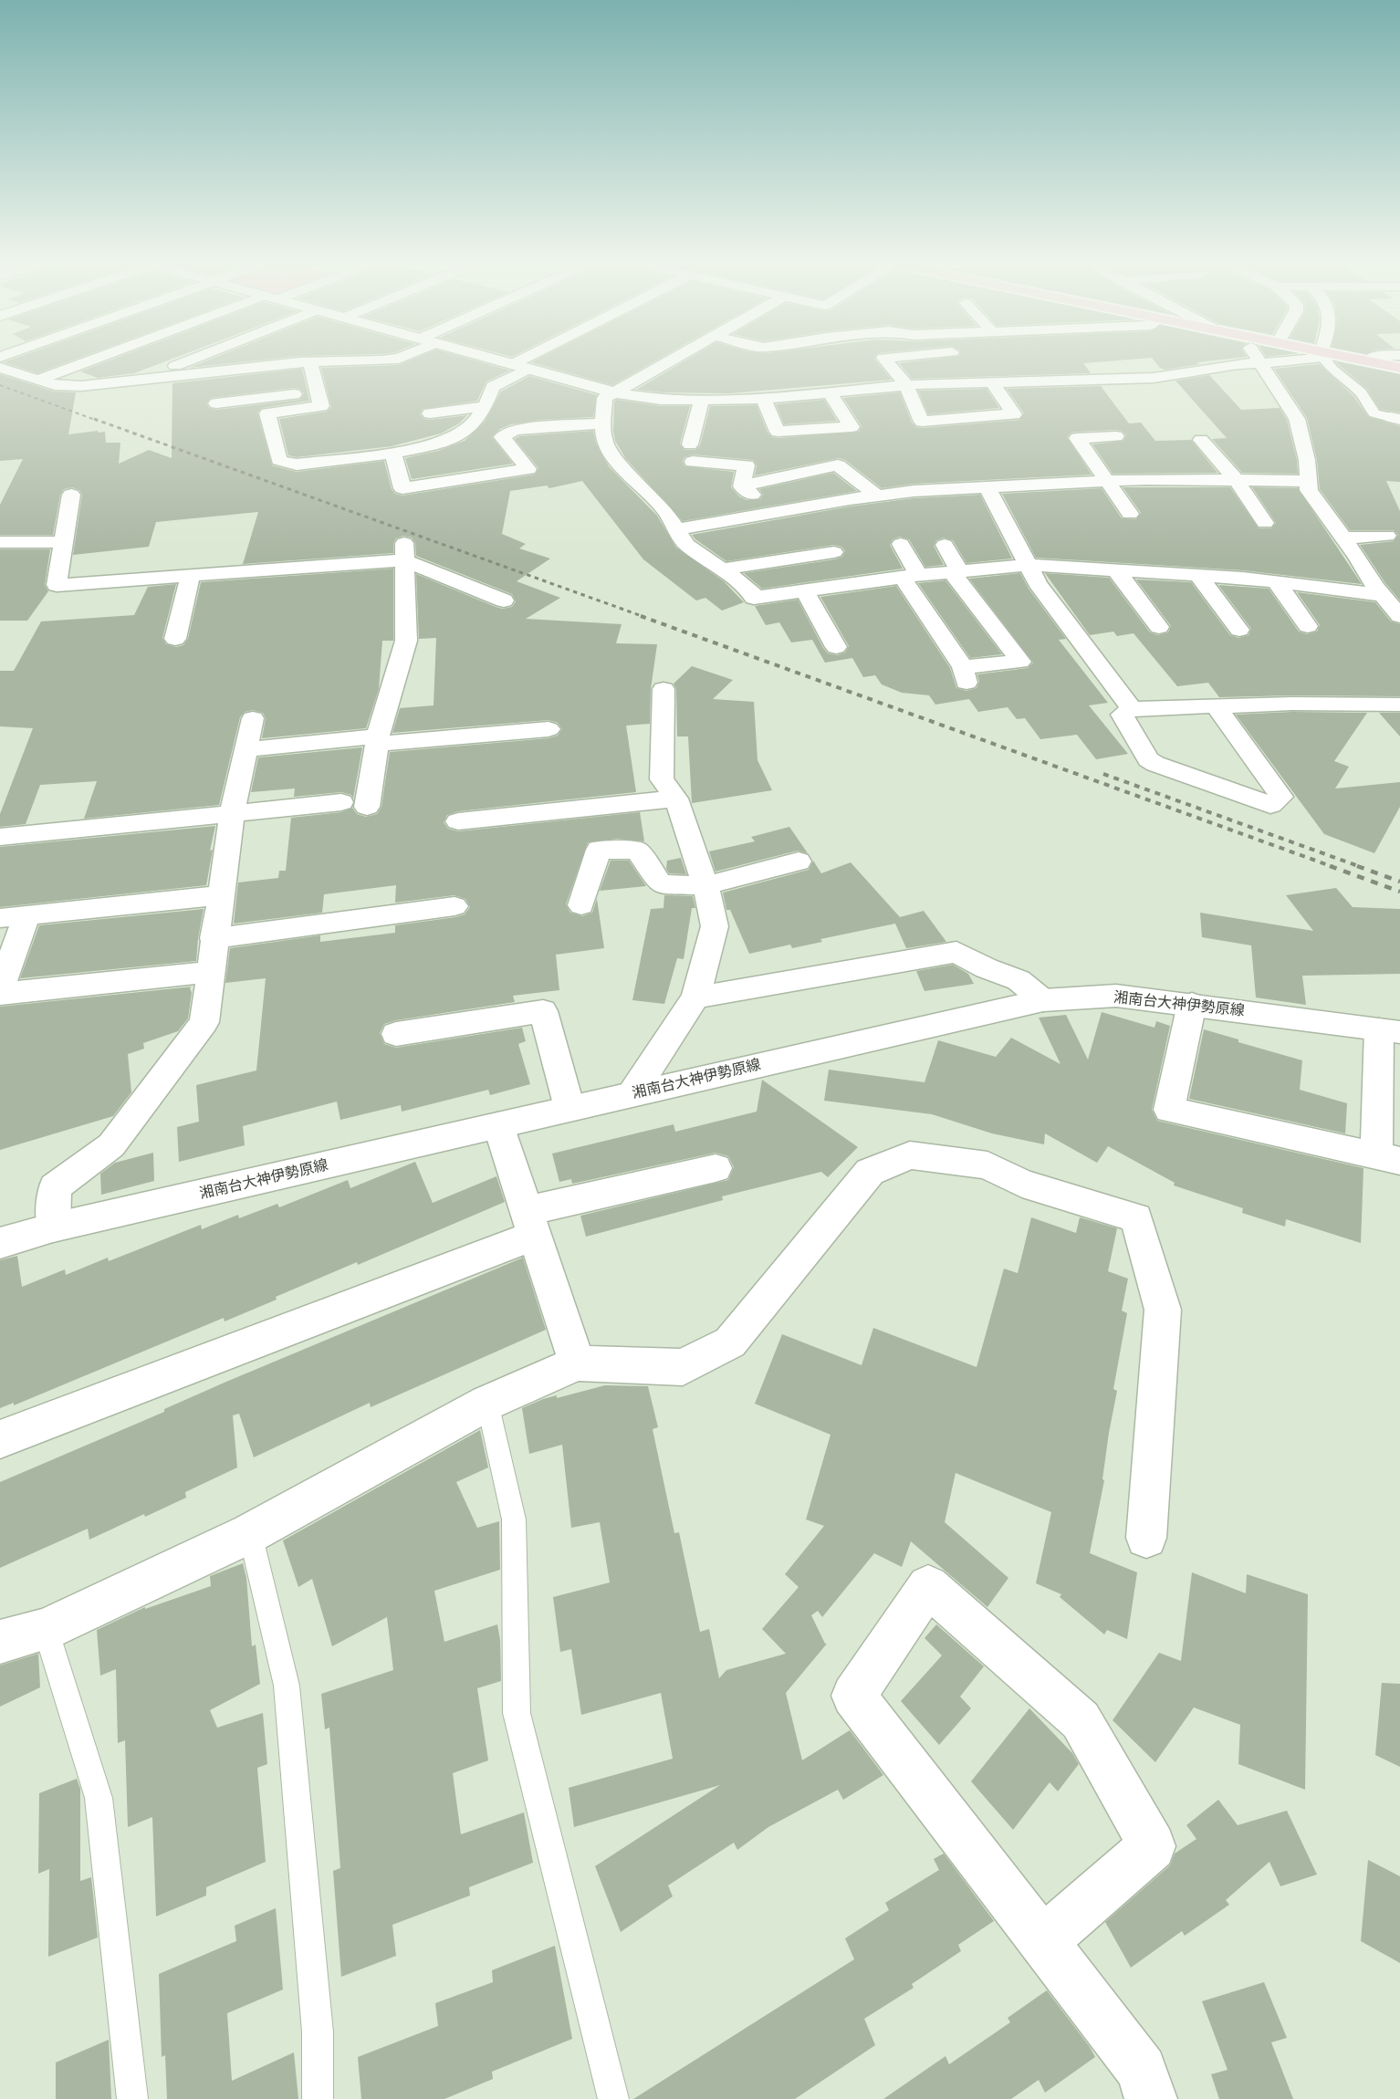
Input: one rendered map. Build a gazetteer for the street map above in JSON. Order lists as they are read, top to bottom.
{
  "streets": {
    "street": ["湘南台大神伊勢原線"]
  }
}
